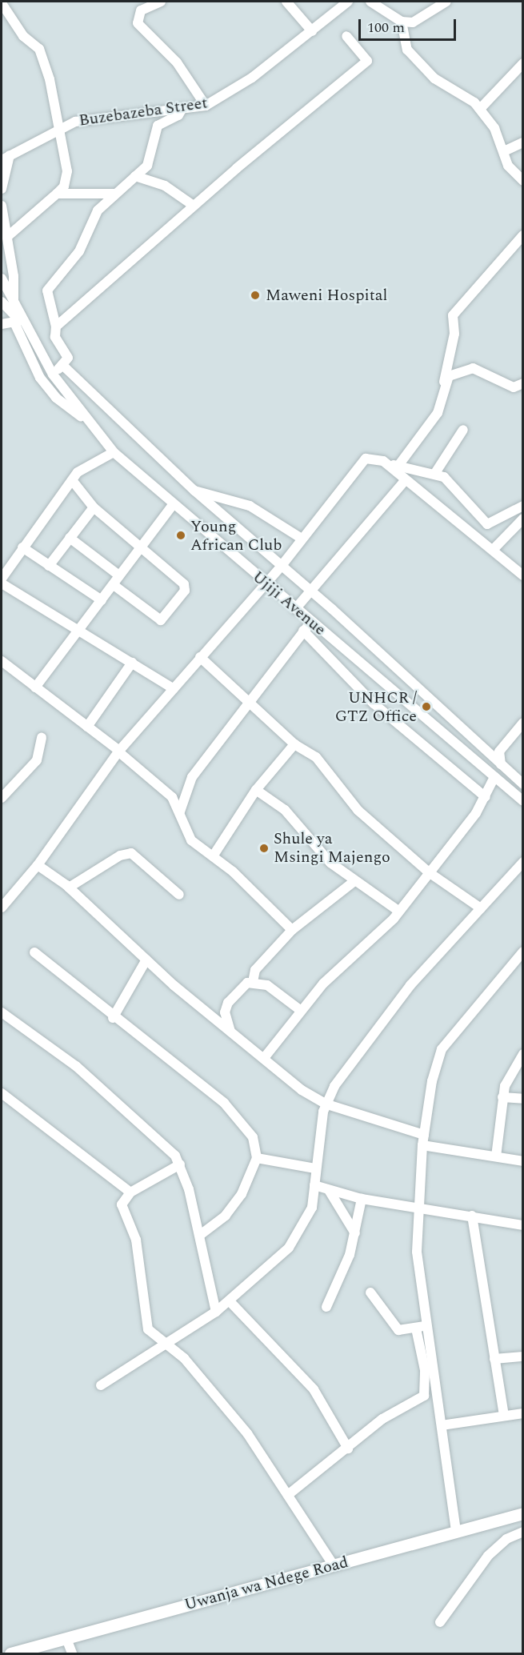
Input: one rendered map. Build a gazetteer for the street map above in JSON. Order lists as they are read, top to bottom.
{
  "streets": {
    "main road": ["Uwanja wa Ndege Road"],
    "street": ["Buzebazeba Street", "Ujiji Avenue"]
  },
  "places": [
    "Maweni Hospital",
    "Young African Club",
    "UNHCR / GTZ Office",
    "Shule ya Msingi Majengo"
  ],
  "scale_bar": "100 m"
}
